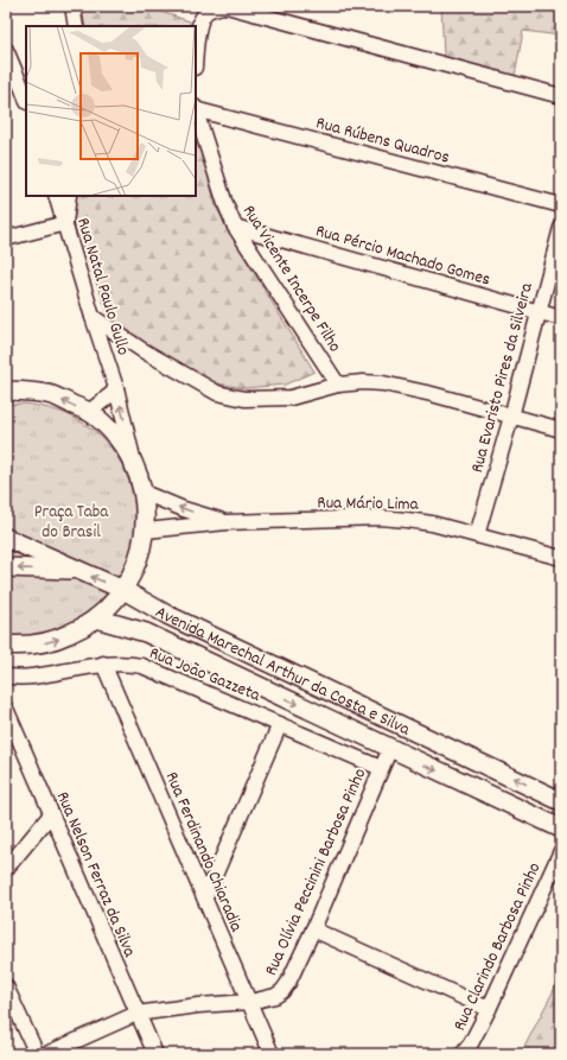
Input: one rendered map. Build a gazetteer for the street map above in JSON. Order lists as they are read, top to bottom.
{
  "streets": {
    "main road": ["Avenida Marechal Arthur da Costa e Silva"],
    "street": [
      "Rua Rúbens Quadros",
      "Rua Pércio Machado Gomes",
      "Rua Vicente Incerpe Filho",
      "Rua Natal Paulo Gullo",
      "Rua Evaristo Pires da Silveira",
      "Rua Mário Lima",
      "Rua João Gazzeta",
      "Rua Ferdinando Chiaradia",
      "Rua Olívia Peccinini Barbosa Pinho",
      "Rua Nelson Ferraz da Silva",
      "Rua Clarindo Barbosa Pinho"
    ]
  },
  "crossings": [
    ["Rua Pércio Machado Gomes", "Rua Vicente Incerpe Filho"],
    ["Rua Pércio Machado Gomes", "Rua Evaristo Pires da Silveira"],
    ["Rua Evaristo Pires da Silveira", "Rua Mário Lima"],
    ["Avenida Marechal Arthur da Costa e Silva", "Rua Olívia Peccinini Barbosa Pinho"],
    ["Rua João Gazzeta", "Rua Ferdinando Chiaradia"],
    ["Rua João Gazzeta", "Rua Olívia Peccinini Barbosa Pinho"],
    ["Rua Ferdinando Chiaradia", "Rua Olívia Peccinini Barbosa Pinho"],
    ["Rua Olívia Peccinini Barbosa Pinho", "Rua Nelson Ferraz da Silva"]
  ],
  "parks": ["Praça Taba do Brasil"]
}
